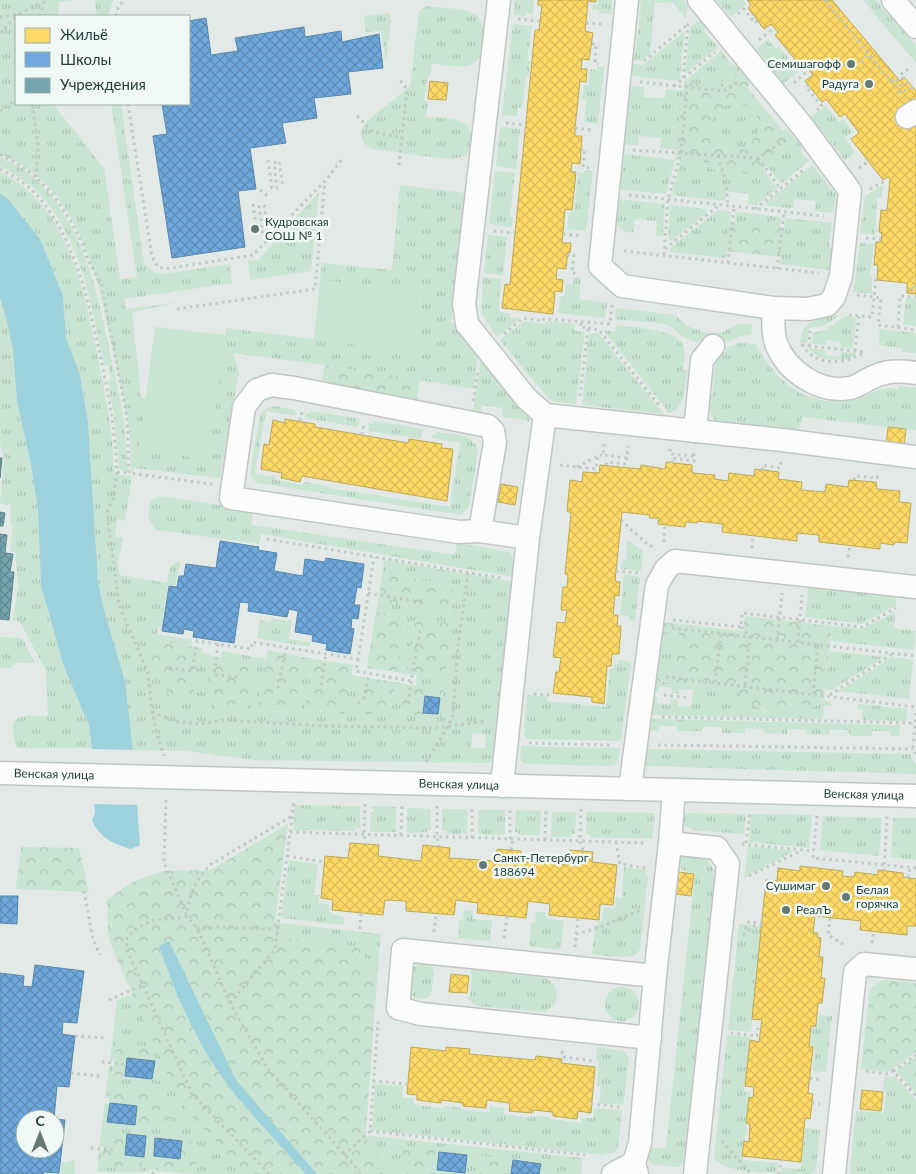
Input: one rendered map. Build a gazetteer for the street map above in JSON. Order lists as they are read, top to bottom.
{
  "streets": {
    "street": ["Венская улица"]
  },
  "places": [
    "Семишагофф",
    "Радуга",
    "Кудровская СОШ № 1",
    "Санкт-Петербург 188694",
    "Сушимаг",
    "Белая горячка",
    "РеалЪ"
  ],
  "legend": ["Жильё", "Школы", "Учреждения"],
  "north": "top"
}
